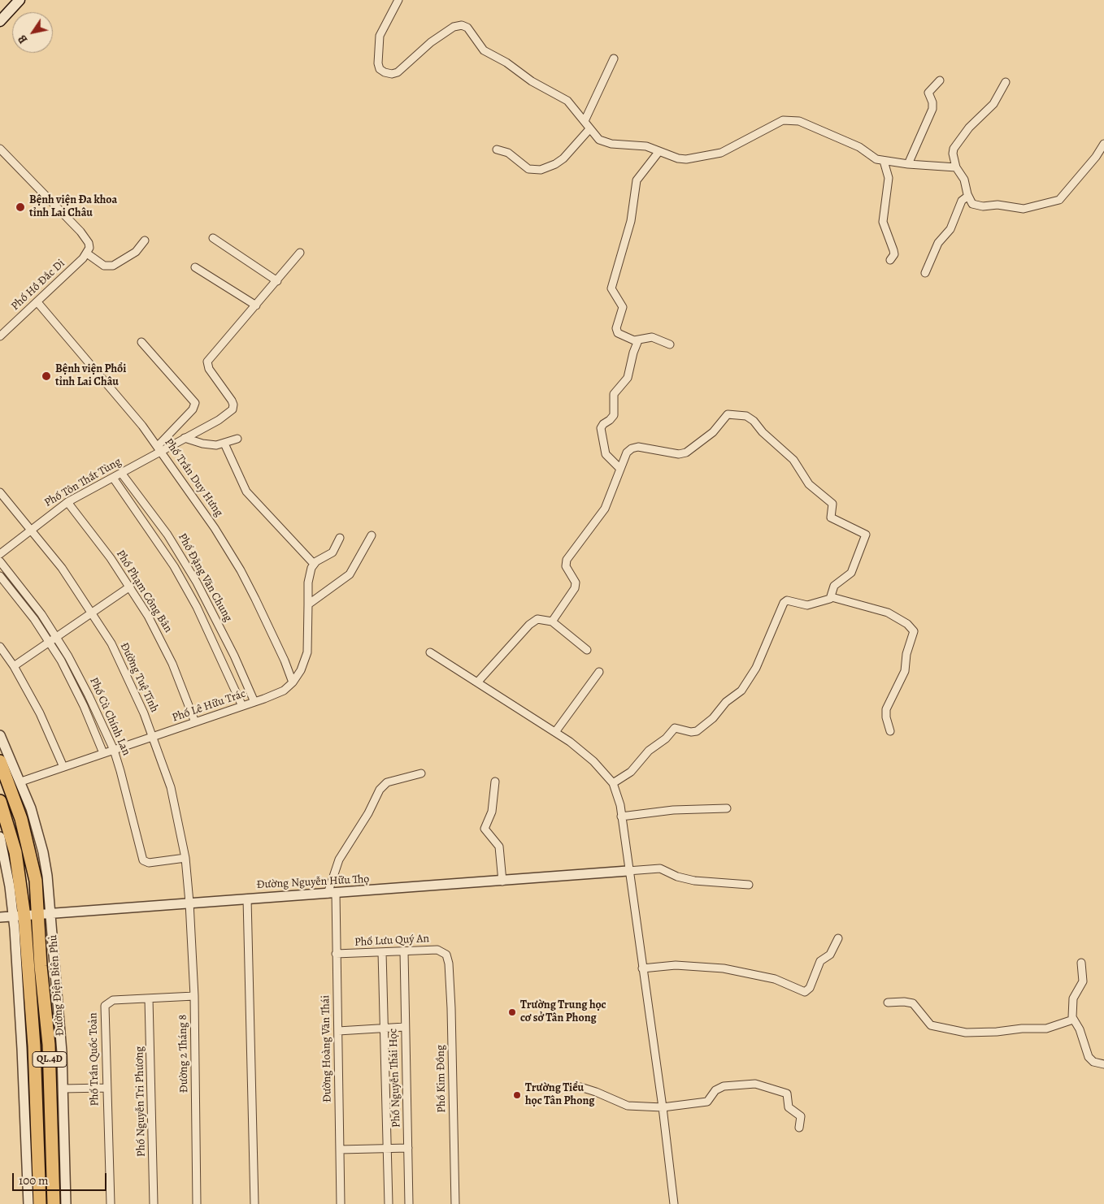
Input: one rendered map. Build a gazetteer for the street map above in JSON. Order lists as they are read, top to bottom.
{
  "streets": {
    "highway": ["Đường Điện Biên Phủ", "QL.4D"],
    "street": [
      "Phố Hồ Đắc Di",
      "Phố Trần Duy Hưng",
      "Phố Tôn Thất Tùng",
      "Phố Đặng Văn Chung",
      "Phố Phạm Công Bân",
      "Đường Tuệ Tĩnh",
      "Phố Lê Hữu Trác",
      "Phố Cù Chính Lan",
      "Đường Nguyễn Hữu Thọ",
      "Phố Lưu Quý An",
      "Đường Hoàng Văn Thái",
      "Đường 2 Tháng 8",
      "Phố Trần Quốc Toản",
      "Phố Nguyễn Thái Học",
      "Phố Kim Đồng",
      "Phố Nguyễn Tri Phương"
    ]
  },
  "crossings": [
    ["Phố Hồ Đắc Di", "Phố Trần Duy Hưng"],
    ["Phố Trần Duy Hưng", "Phố Tôn Thất Tùng"],
    ["Phố Trần Duy Hưng", "Phố Lê Hữu Trác"],
    ["Phố Tôn Thất Tùng", "Phố Đặng Văn Chung"],
    ["Phố Tôn Thất Tùng", "Phố Phạm Công Bân"],
    ["Phố Tôn Thất Tùng", "Đường Tuệ Tĩnh"],
    ["Phố Đặng Văn Chung", "Phố Lê Hữu Trác"],
    ["Phố Phạm Công Bân", "Phố Lê Hữu Trác"],
    ["Đường Tuệ Tĩnh", "Phố Lê Hữu Trác"],
    ["Đường Tuệ Tĩnh", "Phố Cù Chính Lan"],
    ["Đường Tuệ Tĩnh", "Đường Nguyễn Hữu Thọ"],
    ["Đường Tuệ Tĩnh", "Đường 2 Tháng 8"],
    ["Phố Lê Hữu Trác", "Phố Cù Chính Lan"],
    ["Phố Lê Hữu Trác", "QL.4D"],
    ["Đường Nguyễn Hữu Thọ", "Đường Điện Biên Phủ"],
    ["Đường Nguyễn Hữu Thọ", "Đường Hoàng Văn Thái"],
    ["Đường Nguyễn Hữu Thọ", "Đường 2 Tháng 8"],
    ["Đường Nguyễn Hữu Thọ", "QL.4D"],
    ["Phố Lưu Quý An", "Đường Hoàng Văn Thái"],
    ["Phố Lưu Quý An", "Phố Nguyễn Thái Học"],
    ["Phố Lưu Quý An", "Phố Kim Đồng"],
    ["Đường Điện Biên Phủ", "QL.4D"],
    ["Đường 2 Tháng 8", "Phố Trần Quốc Toản"],
    ["Phố Trần Quốc Toản", "Phố Nguyễn Tri Phương"]
  ],
  "places": [
    "Bệnh viện Đa khoa tỉnh Lai Châu",
    "Bệnh viện Phổi tỉnh Lai Châu",
    "Trường Trung học cơ sở Tân Phong",
    "Trường Tiểu học Tân Phong"
  ],
  "scale_bar": "100 m",
  "north": "bottom left"
}
